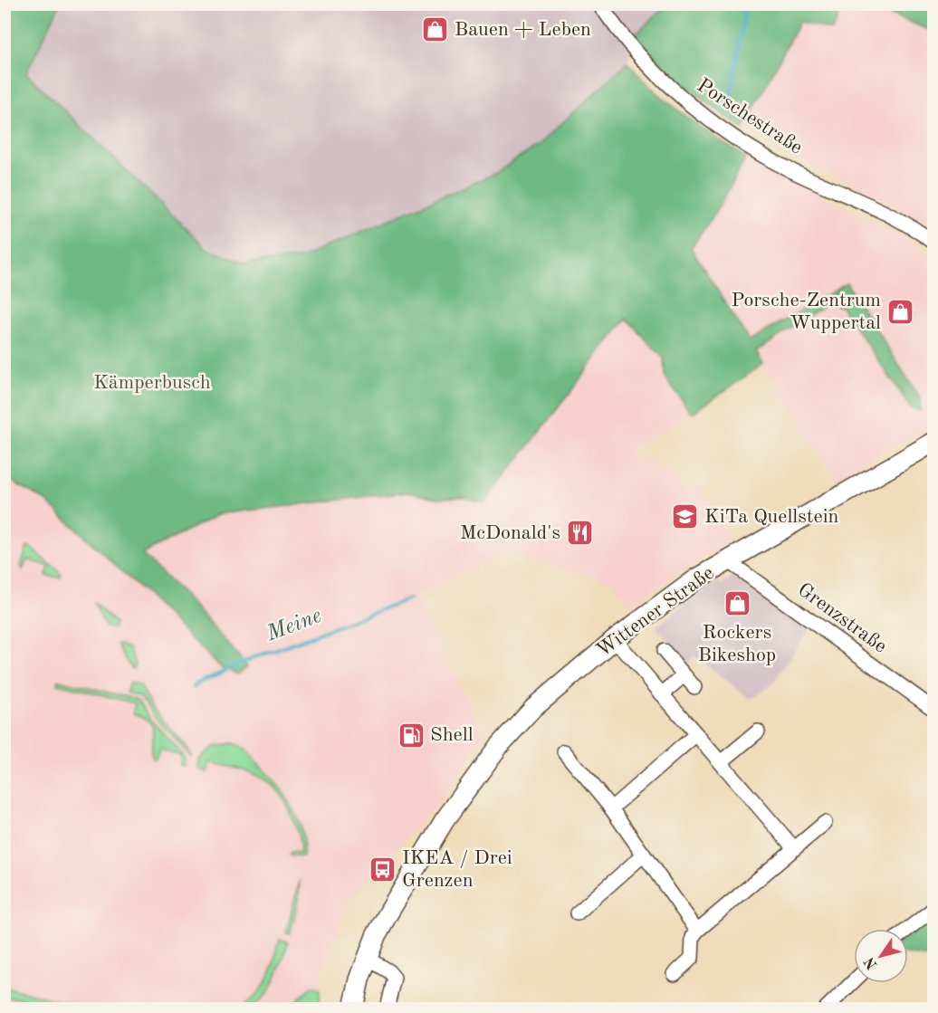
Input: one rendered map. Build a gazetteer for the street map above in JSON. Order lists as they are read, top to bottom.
{
  "streets": {
    "main road": ["Wittener Straße"],
    "street": ["Porschestraße", "Grenzstraße"]
  },
  "crossings": [
    ["Wittener Straße", "Grenzstraße"]
  ],
  "water": ["Meine"],
  "parks": ["Kämperbusch"],
  "places": {
    "shop": ["Bauen + Leben", "Porsche-Zentrum Wuppertal", "Rockers Bikeshop"],
    "school or university": ["KiTa Quellstein"],
    "restaurant": ["McDonald's"],
    "fuel station": ["Shell"],
    "bus stop": ["IKEA / Drei Grenzen"]
  },
  "north": "bottom left"
}
